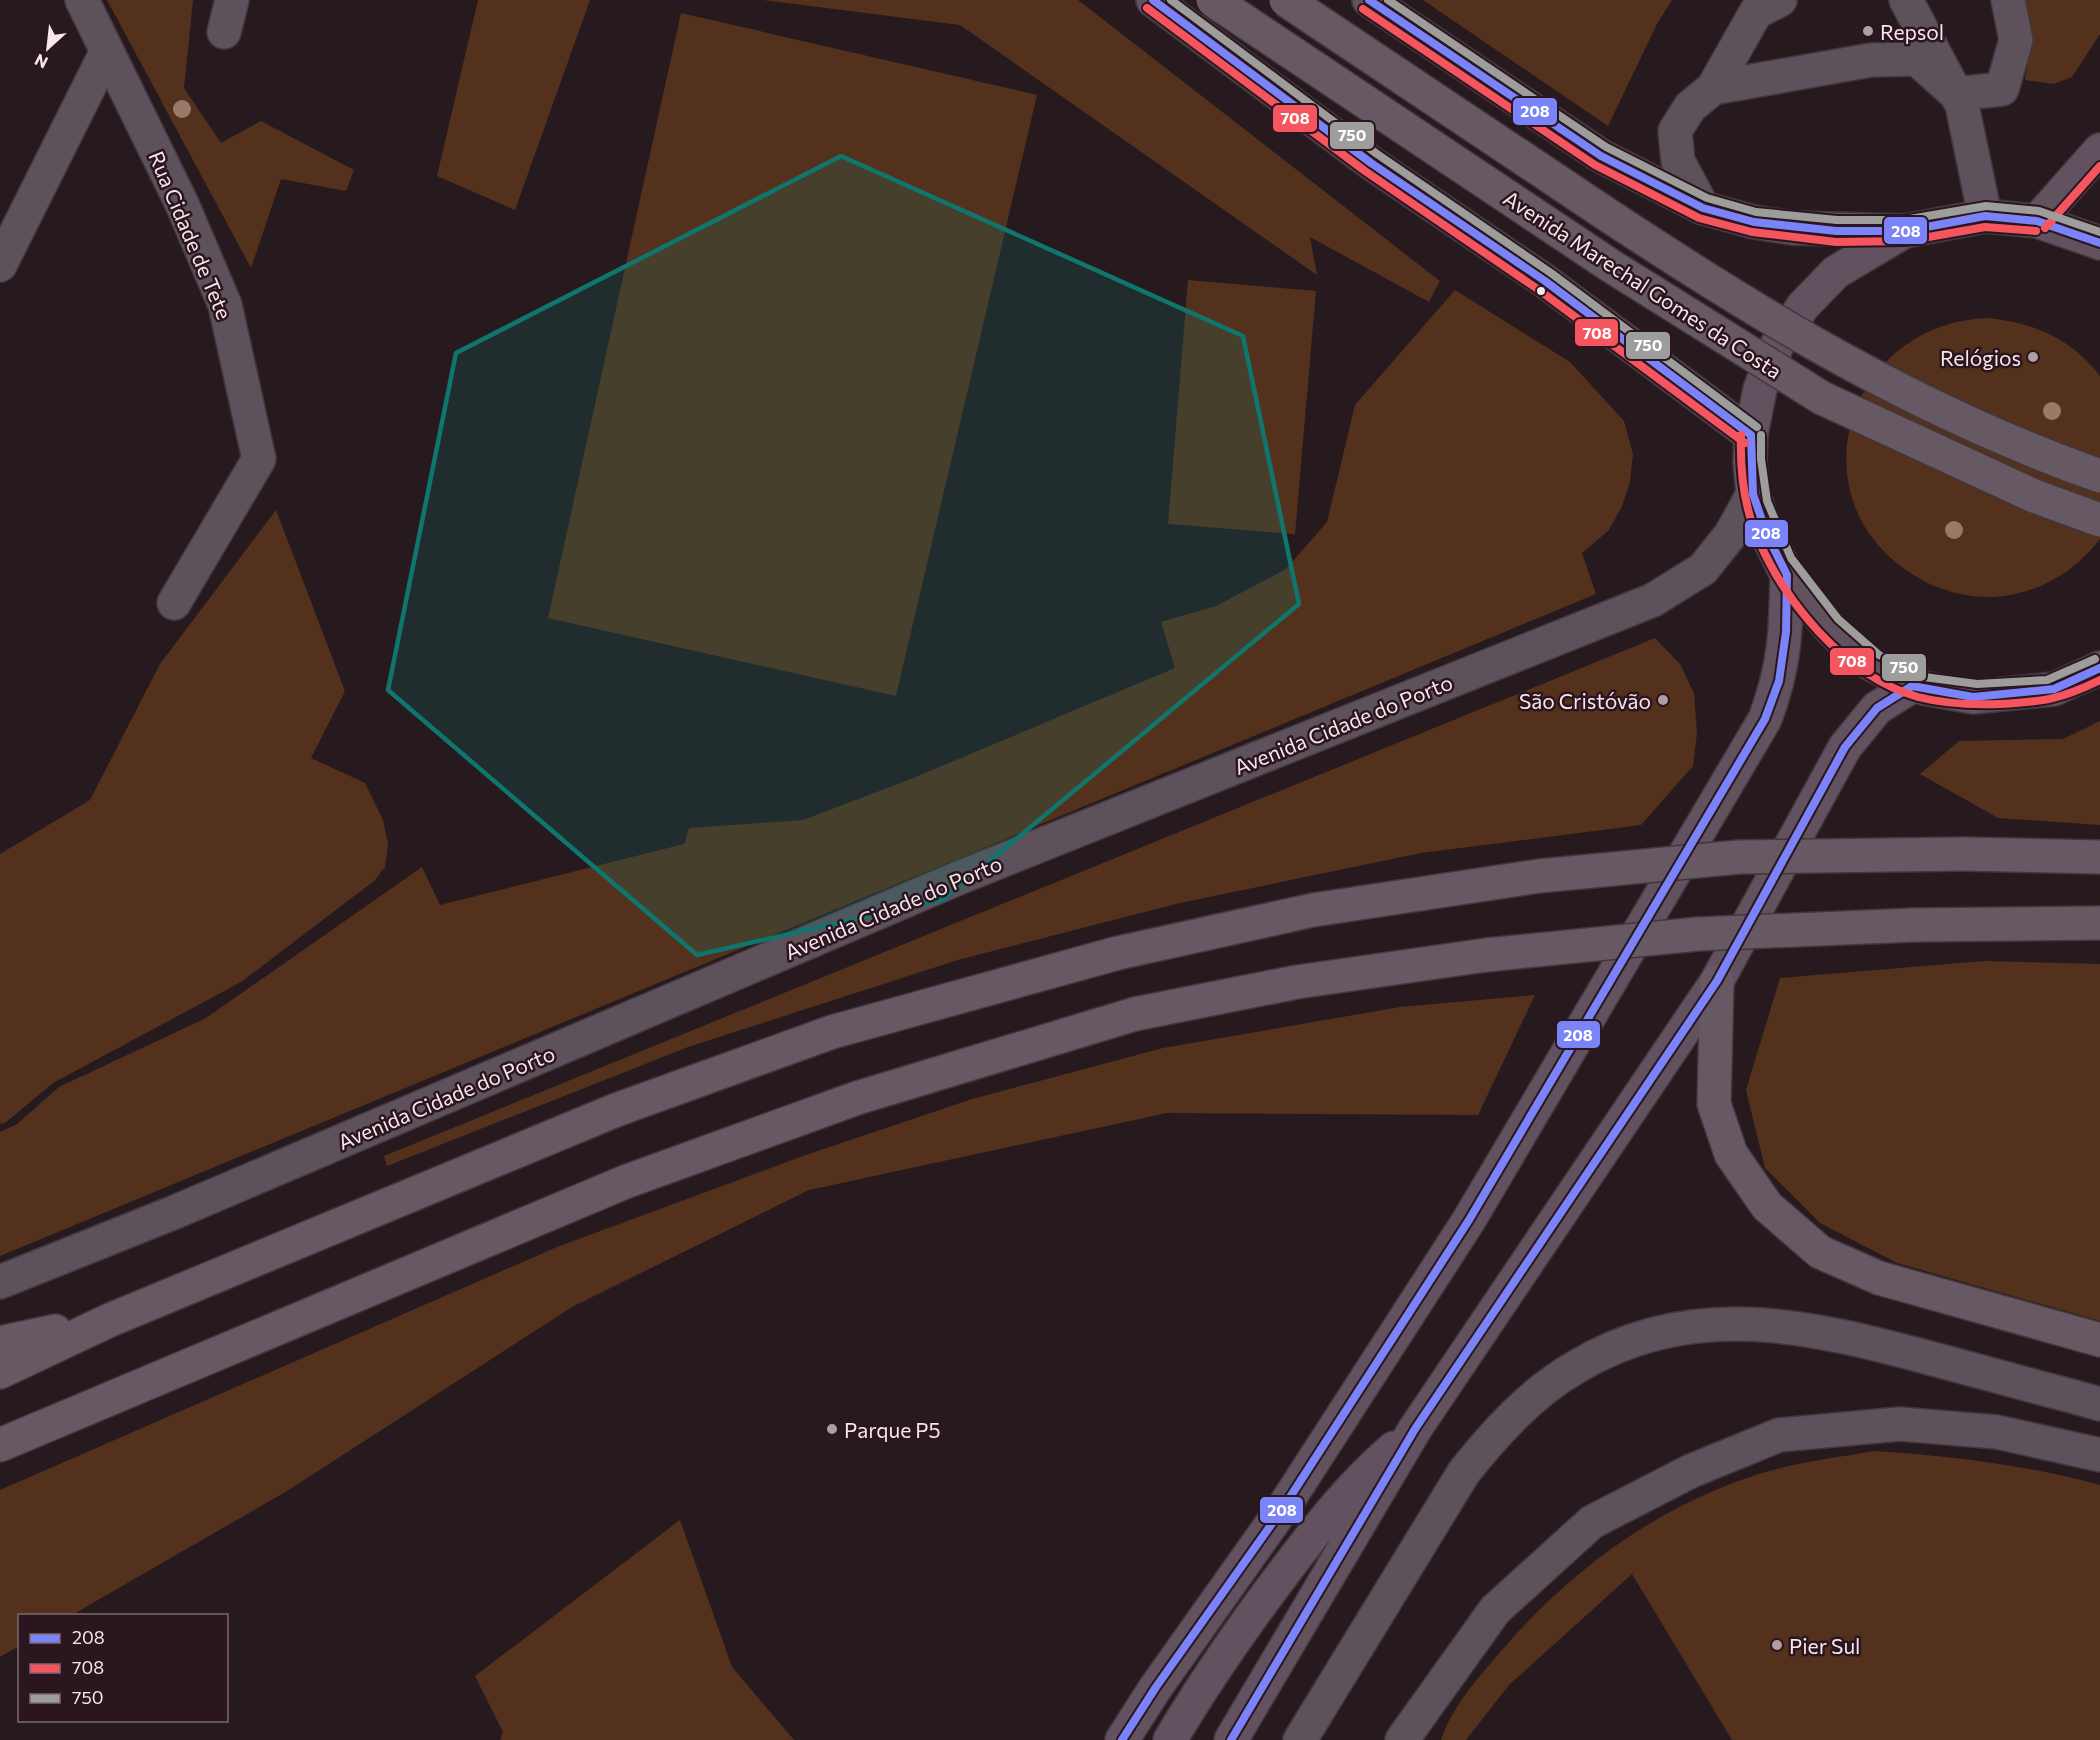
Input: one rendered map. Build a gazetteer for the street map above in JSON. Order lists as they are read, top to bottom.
{
  "streets": {
    "highway": ["Avenida Marechal Gomes da Costa"],
    "street": ["Rua Cidade de Tete", "Avenida Cidade do Porto"]
  },
  "places": [
    "Repsol",
    "Relógios",
    "São Cristóvão",
    "Parque P5",
    "Pier Sul"
  ],
  "lines": ["transit line 208", "transit line 750", "transit line 708"],
  "legend": ["208", "708", "750"],
  "north": "bottom left"
}
